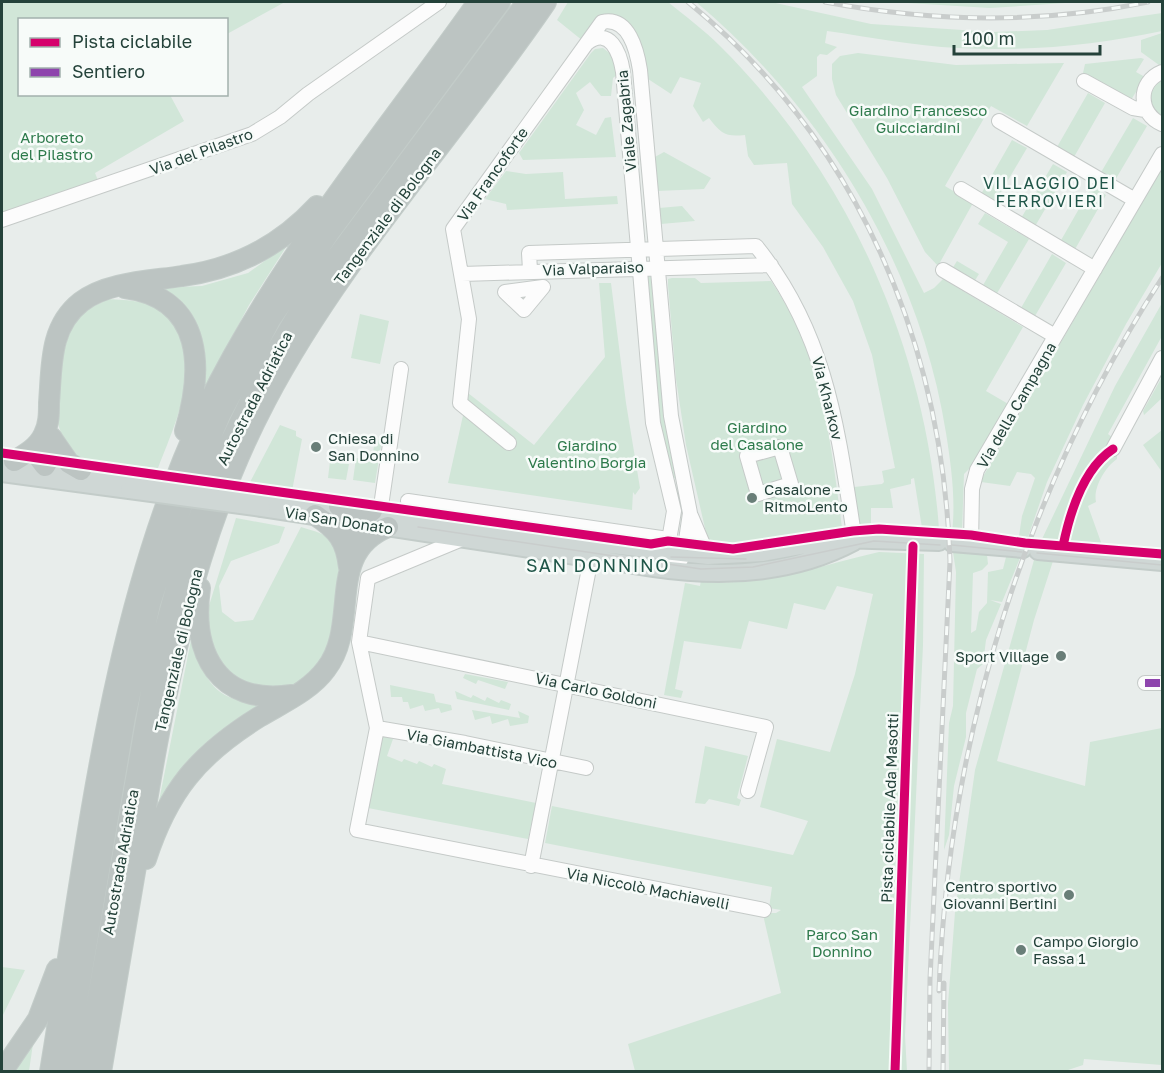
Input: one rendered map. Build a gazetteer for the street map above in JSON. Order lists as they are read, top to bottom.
{
  "streets": {
    "highway": ["Tangenziale di Bologna", "Autostrada Adriatica"],
    "main road": ["Via San Donato"],
    "street": [
      "Viale Zagabria",
      "Via del Pilastro",
      "Via Francoforte",
      "Via Valparaiso",
      "Via Kharkov",
      "Via della Campagna",
      "Via Carlo Goldoni",
      "Via Giambattista Vico",
      "Via Niccolò Machiavelli"
    ],
    "cycle path": ["Pista ciclabile Ada Masotti"]
  },
  "crossings": [
    ["Viale Zagabria", "Via Francoforte"],
    ["Viale Zagabria", "Via Valparaiso"],
    ["Viale Zagabria", "Via Kharkov"],
    ["Viale Zagabria", "Via San Donato"],
    ["Via Francoforte", "Via Valparaiso"],
    ["Via Valparaiso", "Via Kharkov"],
    ["Via Kharkov", "Via San Donato"],
    ["Via della Campagna", "Via San Donato"],
    ["Via San Donato", "Via Niccolò Machiavelli"],
    ["Via Carlo Goldoni", "Via Niccolò Machiavelli"],
    ["Via Giambattista Vico", "Via Niccolò Machiavelli"]
  ],
  "districts": ["VILLAGGIO DEI FERROVIERI", "SAN DONNINO"],
  "parks": [
    "Giardino Francesco Guicciardini",
    "Arboreto del Pilastro",
    "Giardino del Casalone",
    "Giardino Valentino Borgia",
    "Parco San Donnino"
  ],
  "places": [
    "Chiesa di San Donnino",
    "Casalone - RitmoLento",
    "Sport Village",
    "Centro sportivo Giovanni Bertini",
    "Campo Giorgio Fassa 1"
  ],
  "legend": ["Pista ciclabile", "Sentiero"],
  "scale_bar": "100 m"
}
